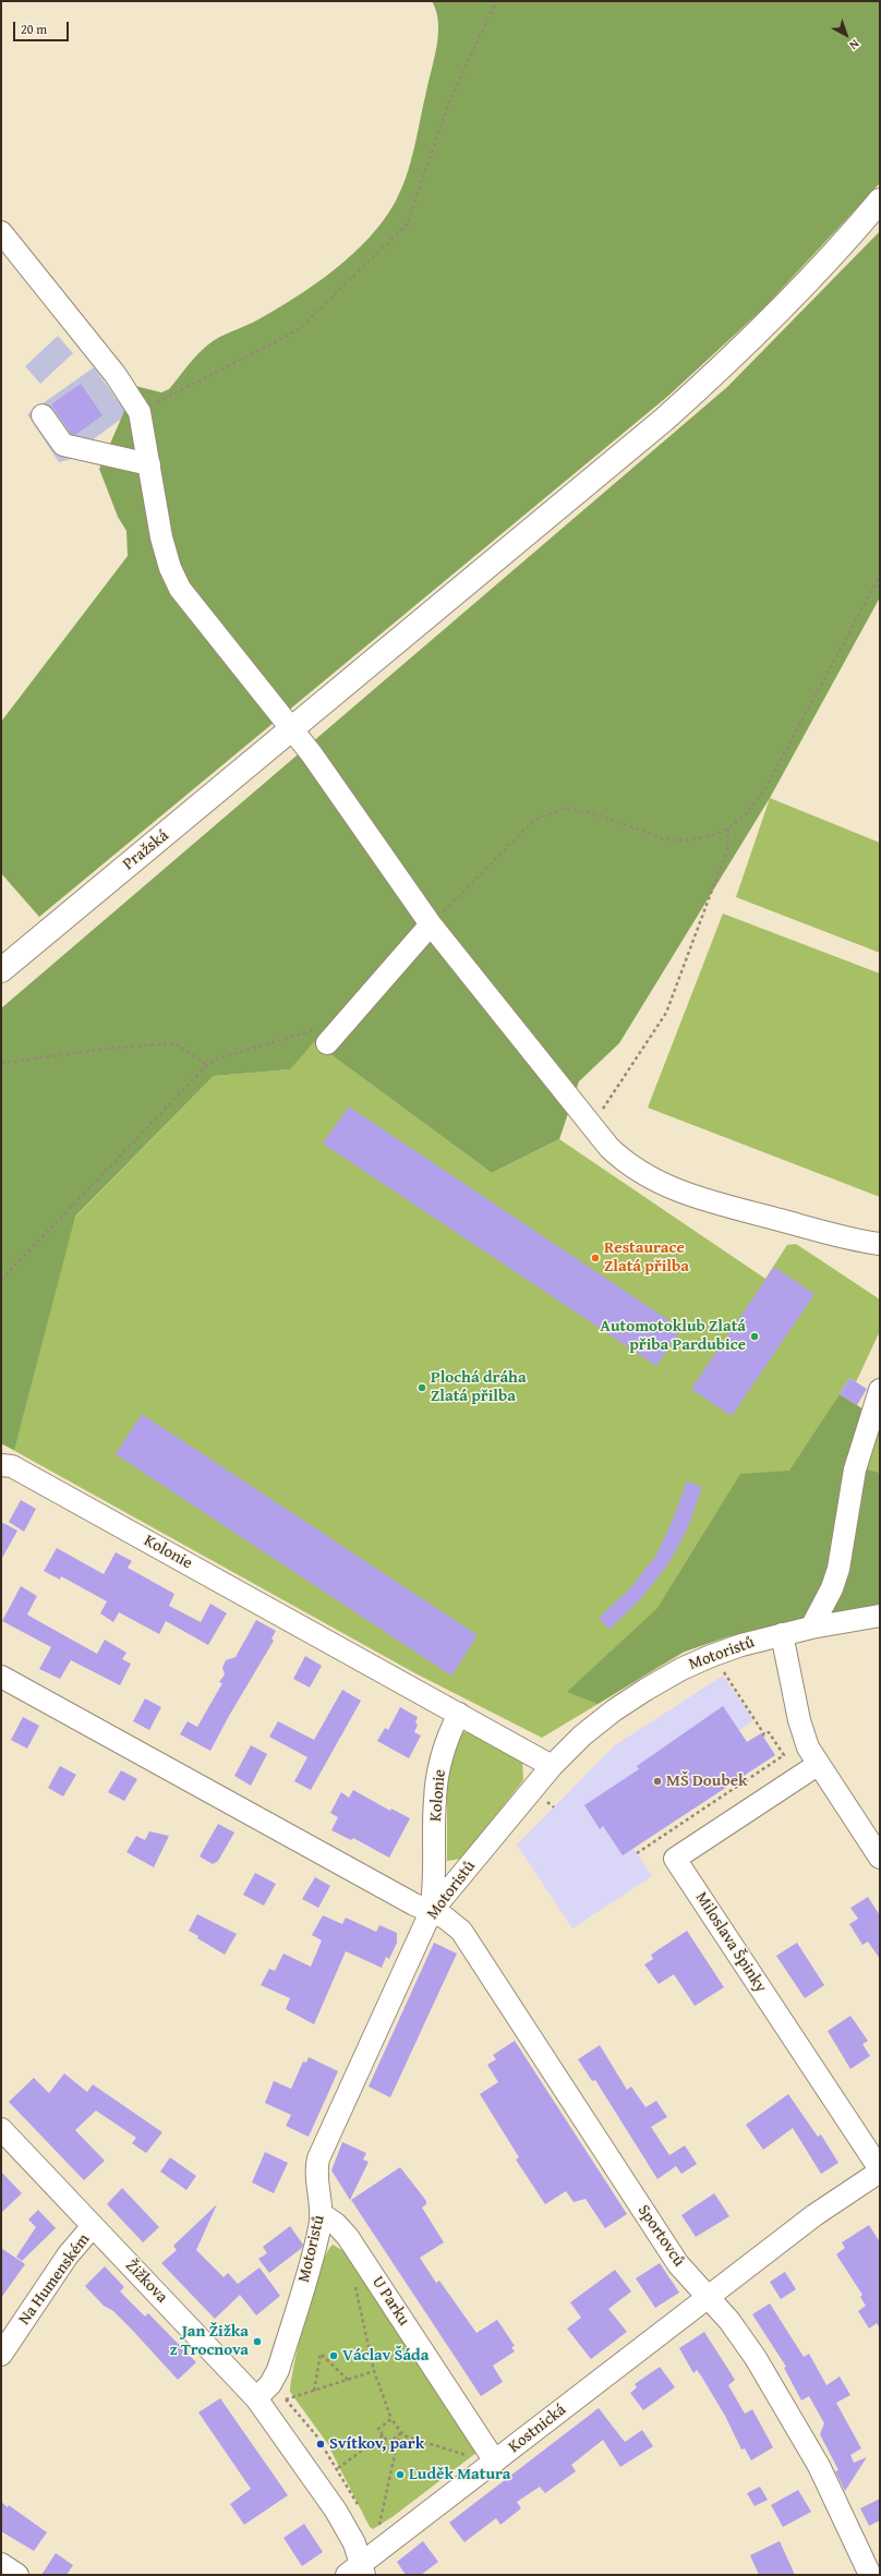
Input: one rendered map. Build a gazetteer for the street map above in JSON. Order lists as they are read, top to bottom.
{
  "streets": {
    "main road": ["Pražská"],
    "street": [
      "Kolonie",
      "Motoristů",
      "Miloslava Špinky",
      "Sportovců",
      "Na Humenském",
      "Žižkova",
      "U Parku",
      "Kostnická"
    ]
  },
  "crossings": [
    ["Kolonie", "Motoristů"],
    ["Kolonie", "Sportovců"],
    ["Motoristů", "Sportovců"],
    ["Motoristů", "Žižkova"],
    ["Motoristů", "U Parku"],
    ["Miloslava Špinky", "Kostnická"],
    ["Sportovců", "Kostnická"],
    ["Na Humenském", "Žižkova"],
    ["Žižkova", "Kostnická"],
    ["U Parku", "Kostnická"]
  ],
  "places": [
    "Restaurace Zlatá přilba",
    "Automotoklub Zlatá přiba Pardubice",
    "Plochá dráha Zlatá přilba",
    "MŠ Doubek",
    "Jan Žižka z Trocnova",
    "Václav Šáda",
    "Svítkov, park",
    "Luděk Matura"
  ],
  "scale_bar": "20 m",
  "north": "bottom right"
}
